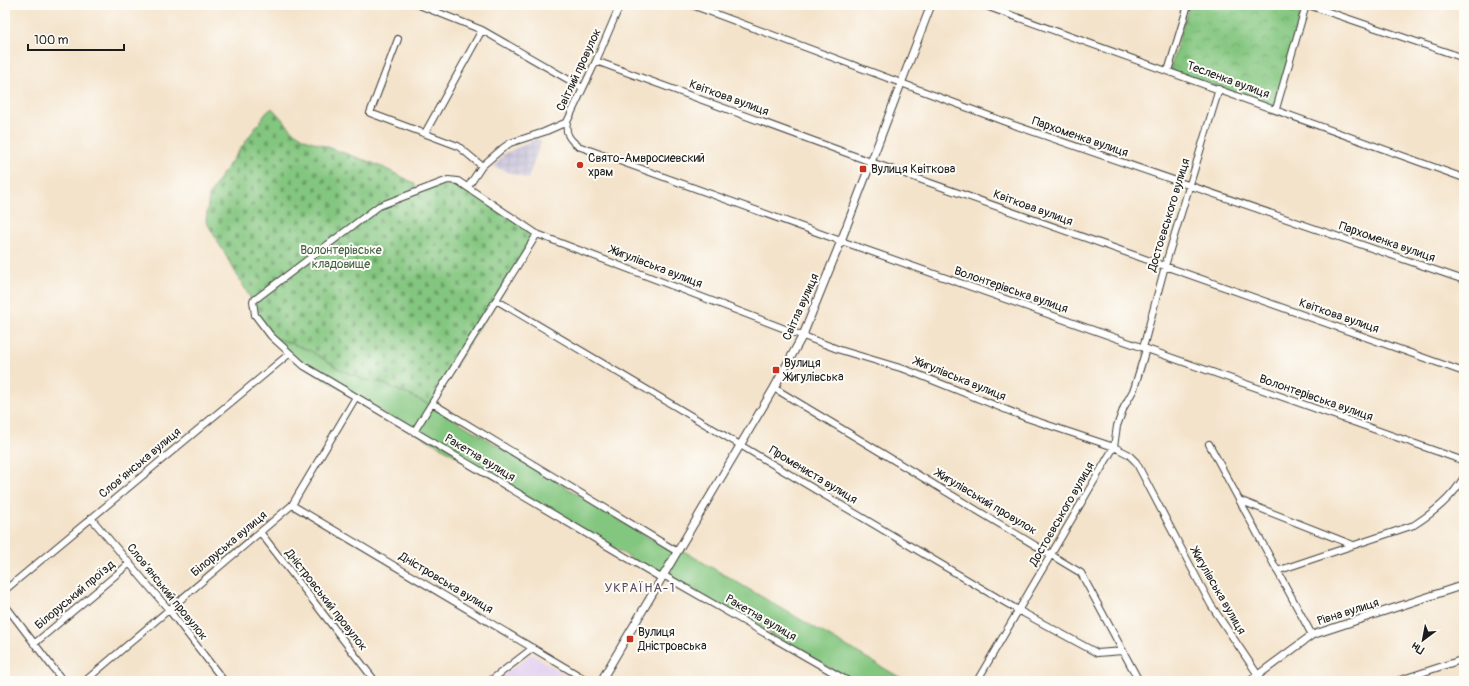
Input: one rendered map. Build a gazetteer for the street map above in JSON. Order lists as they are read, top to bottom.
{
  "streets": {
    "street": [
      "Світлий провулок",
      "Тесленка вулиця",
      "Квіткова вулиця",
      "Пархоменка вулиця",
      "Достоєвського вулиця",
      "Жигулівська вулиця",
      "Волонтерівська вулиця",
      "Світла вулиця",
      "Ракетна вулиця",
      "Слов’янська вулиця",
      "Промениста вулиця",
      "Жигулівський провулок",
      "Білоруська вулиця",
      "Дністровська вулиця",
      "Слов’янський провулок",
      "Білоруський проїзд",
      "Дністровський провулок",
      "Рівна вулиця"
    ]
  },
  "crossings": [
    ["Світлий провулок", "Квіткова вулиця"],
    ["Світлий провулок", "Волонтерівська вулиця"],
    ["Тесленка вулиця", "Достоєвського вулиця"],
    ["Квіткова вулиця", "Достоєвського вулиця"],
    ["Квіткова вулиця", "Світла вулиця"],
    ["Пархоменка вулиця", "Достоєвського вулиця"],
    ["Пархоменка вулиця", "Світла вулиця"],
    ["Достоєвського вулиця", "Жигулівська вулиця"],
    ["Достоєвського вулиця", "Волонтерівська вулиця"],
    ["Достоєвського вулиця", "Промениста вулиця"],
    ["Достоєвського вулиця", "Жигулівський провулок"],
    ["Жигулівська вулиця", "Світла вулиця"],
    ["Жигулівська вулиця", "Ракетна вулиця"],
    ["Жигулівська вулиця", "Рівна вулиця"],
    ["Волонтерівська вулиця", "Світла вулиця"],
    ["Світла вулиця", "Ракетна вулиця"],
    ["Світла вулиця", "Промениста вулиця"],
    ["Світла вулиця", "Жигулівський провулок"],
    ["Ракетна вулиця", "Слов’янська вулиця"],
    ["Ракетна вулиця", "Білоруська вулиця"],
    ["Слов’янська вулиця", "Слов’янський провулок"],
    ["Промениста вулиця", "Жигулівський провулок"],
    ["Білоруська вулиця", "Дністровська вулиця"],
    ["Білоруська вулиця", "Слов’янський провулок"],
    ["Білоруська вулиця", "Дністровський провулок"],
    ["Слов’янський провулок", "Білоруський проїзд"]
  ],
  "districts": ["УКРАЇНА-1"],
  "parks": ["Волонтерівське кладовище"],
  "places": {
    "other": ["Свято-Амвросиевский храм"],
    "transit": ["Вулиця Квіткова", "Вулиця Жигулівська", "Вулиця Дністровська"]
  },
  "scale_bar": "100 m",
  "north": "bottom left"
}
